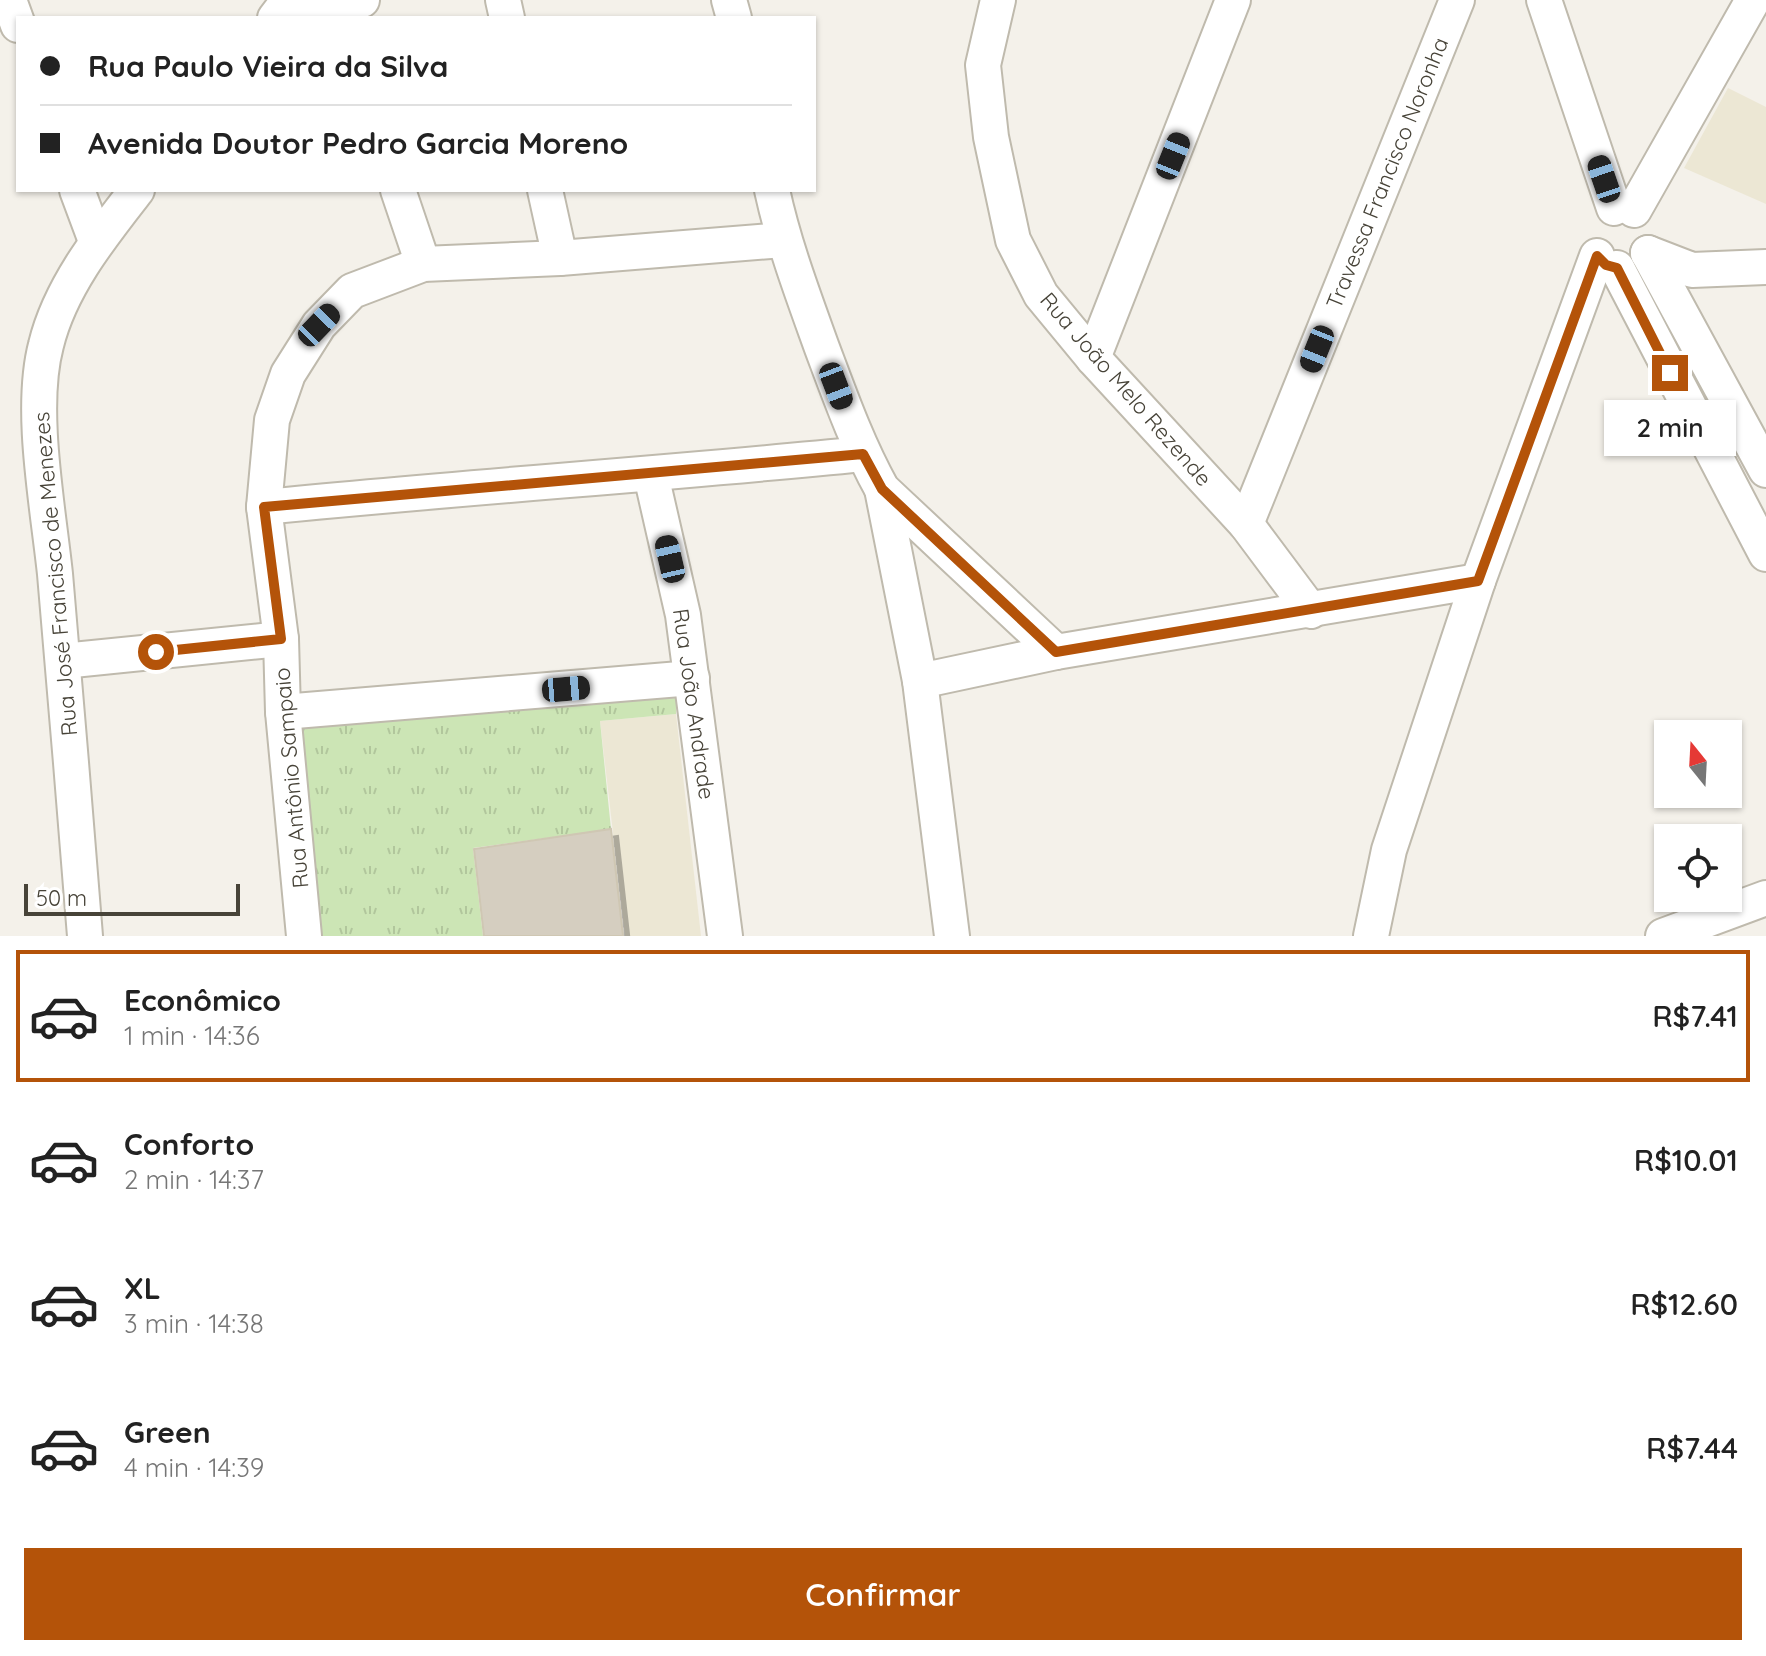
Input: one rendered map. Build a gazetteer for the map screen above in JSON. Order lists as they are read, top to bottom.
{
  "streets": {
    "street": [
      "Travessa Francisco Noronha",
      "Rua João Melo Rezende",
      "Rua José Francisco de Menezes",
      "Rua João Andrade",
      "Rua Antônio Sampaio"
    ]
  },
  "crossings": [
    ["Travessa Francisco Noronha", "Rua João Melo Rezende"]
  ],
  "scale_bar": "50 m",
  "north": "top",
  "page": {
    "banner": ["Rua Paulo Vieira da Silva", "Avenida Doutor Pedro Garcia Moreno"],
    "bubble": "2 min",
    "scale": "50 m",
    "list": [
      {
        "name": "Econômico",
        "note": "1 min · 14:36",
        "value": "R$7.41"
      },
      {
        "name": "Conforto",
        "note": "2 min · 14:37",
        "value": "R$10.01"
      },
      {
        "name": "XL",
        "note": "3 min · 14:38",
        "value": "R$12.60"
      },
      {
        "name": "Green",
        "note": "4 min · 14:39",
        "value": "R$7.44"
      }
    ],
    "buttons": "Confirmar"
  }
}
